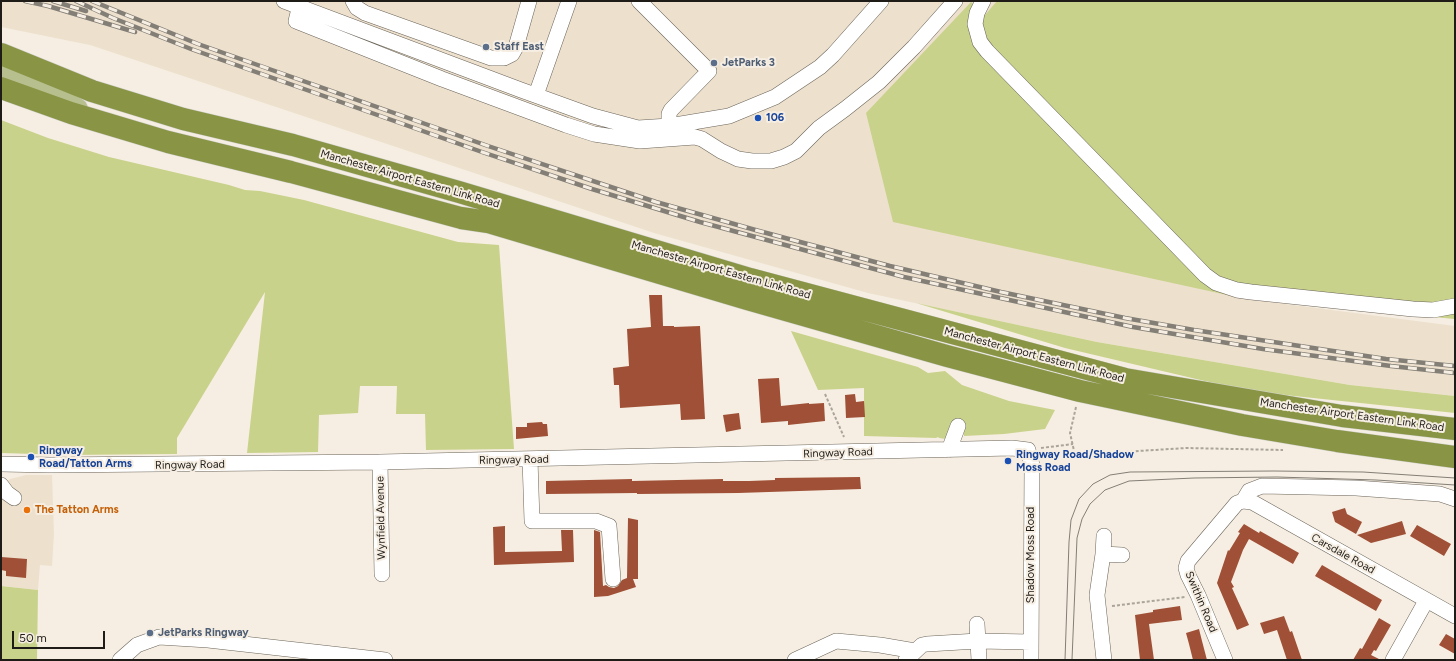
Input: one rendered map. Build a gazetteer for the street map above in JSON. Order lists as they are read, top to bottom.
{
  "streets": {
    "highway": ["Manchester Airport Eastern Link Road"],
    "street": [
      "Ringway Road",
      "Wynfield Avenue",
      "Carsdale Road",
      "Shadow Moss Road",
      "Swithin Road"
    ]
  },
  "crossings": [
    ["Ringway Road", "Wynfield Avenue"],
    ["Ringway Road", "Shadow Moss Road"],
    ["Carsdale Road", "Swithin Road"]
  ],
  "places": [
    "Staff East",
    "JetParks 3",
    "106",
    "Ringway Road/Tatton Arms",
    "Ringway Road/Shadow Moss Road",
    "The Tatton Arms",
    "JetParks Ringway"
  ],
  "scale_bar": "50 m"
}
